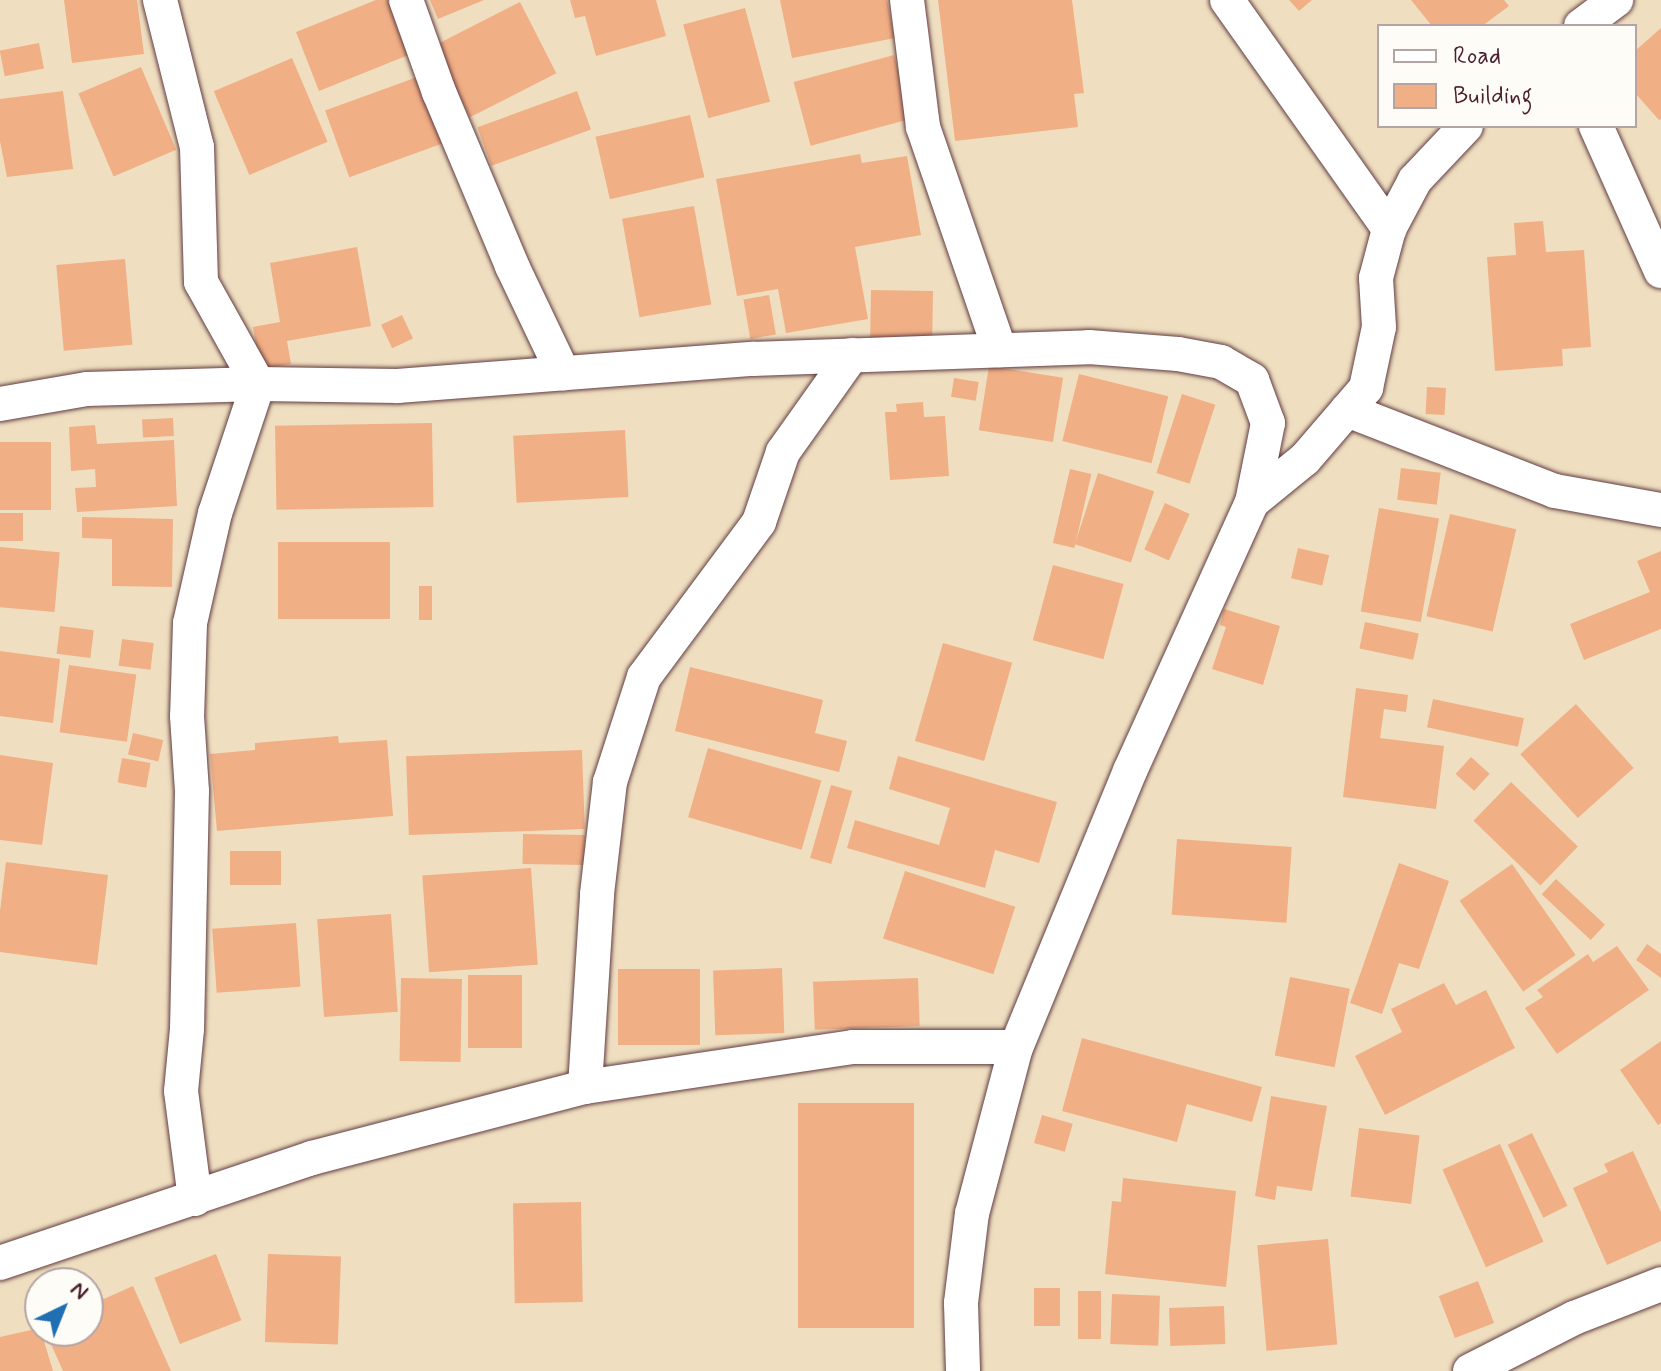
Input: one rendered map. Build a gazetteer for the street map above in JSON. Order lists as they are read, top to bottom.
{
  "legend": ["Road", "Building"],
  "north": "top right"
}
